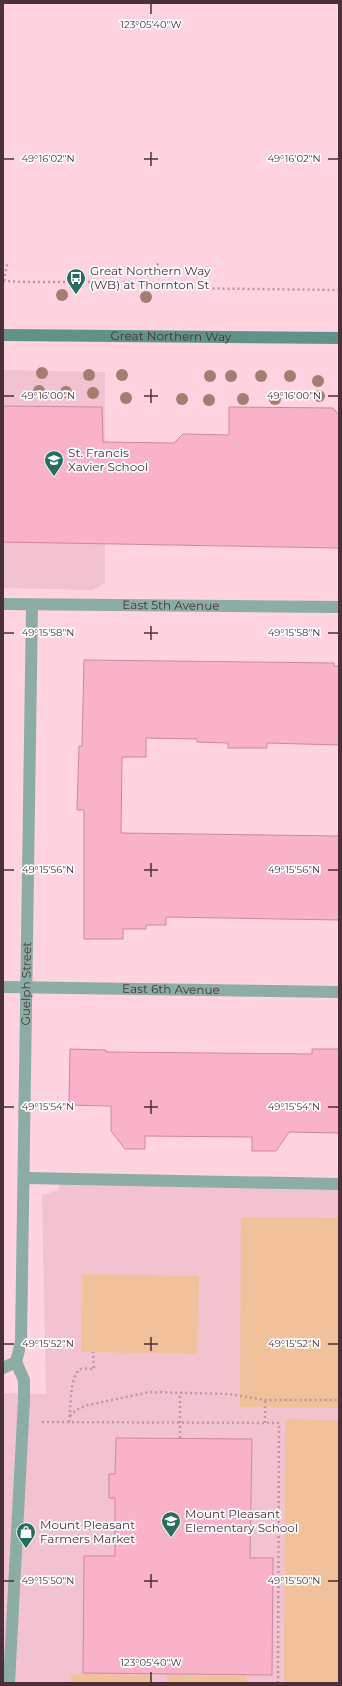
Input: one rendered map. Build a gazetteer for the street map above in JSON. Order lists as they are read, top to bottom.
{
  "streets": {
    "main road": ["Great Northern Way"],
    "street": ["East 5th Avenue", "Guelph Street", "East 6th Avenue"]
  },
  "crossings": [
    ["East 5th Avenue", "Guelph Street"],
    ["Guelph Street", "East 6th Avenue"]
  ],
  "places": {
    "bus stop": ["Great Northern Way (WB) at Thornton St"],
    "school or university": ["St. Francis Xavier School", "Mount Pleasant Elementary School"],
    "shop": ["Mount Pleasant Farmers Market"]
  },
  "coordinates": [
    "123°05'40\"W",
    "49°16'02\"N",
    "49°16'00\"N",
    "49°15'58\"N",
    "49°15'56\"N",
    "49°15'54\"N",
    "49°15'52\"N",
    "49°15'50\"N"
  ]
}
